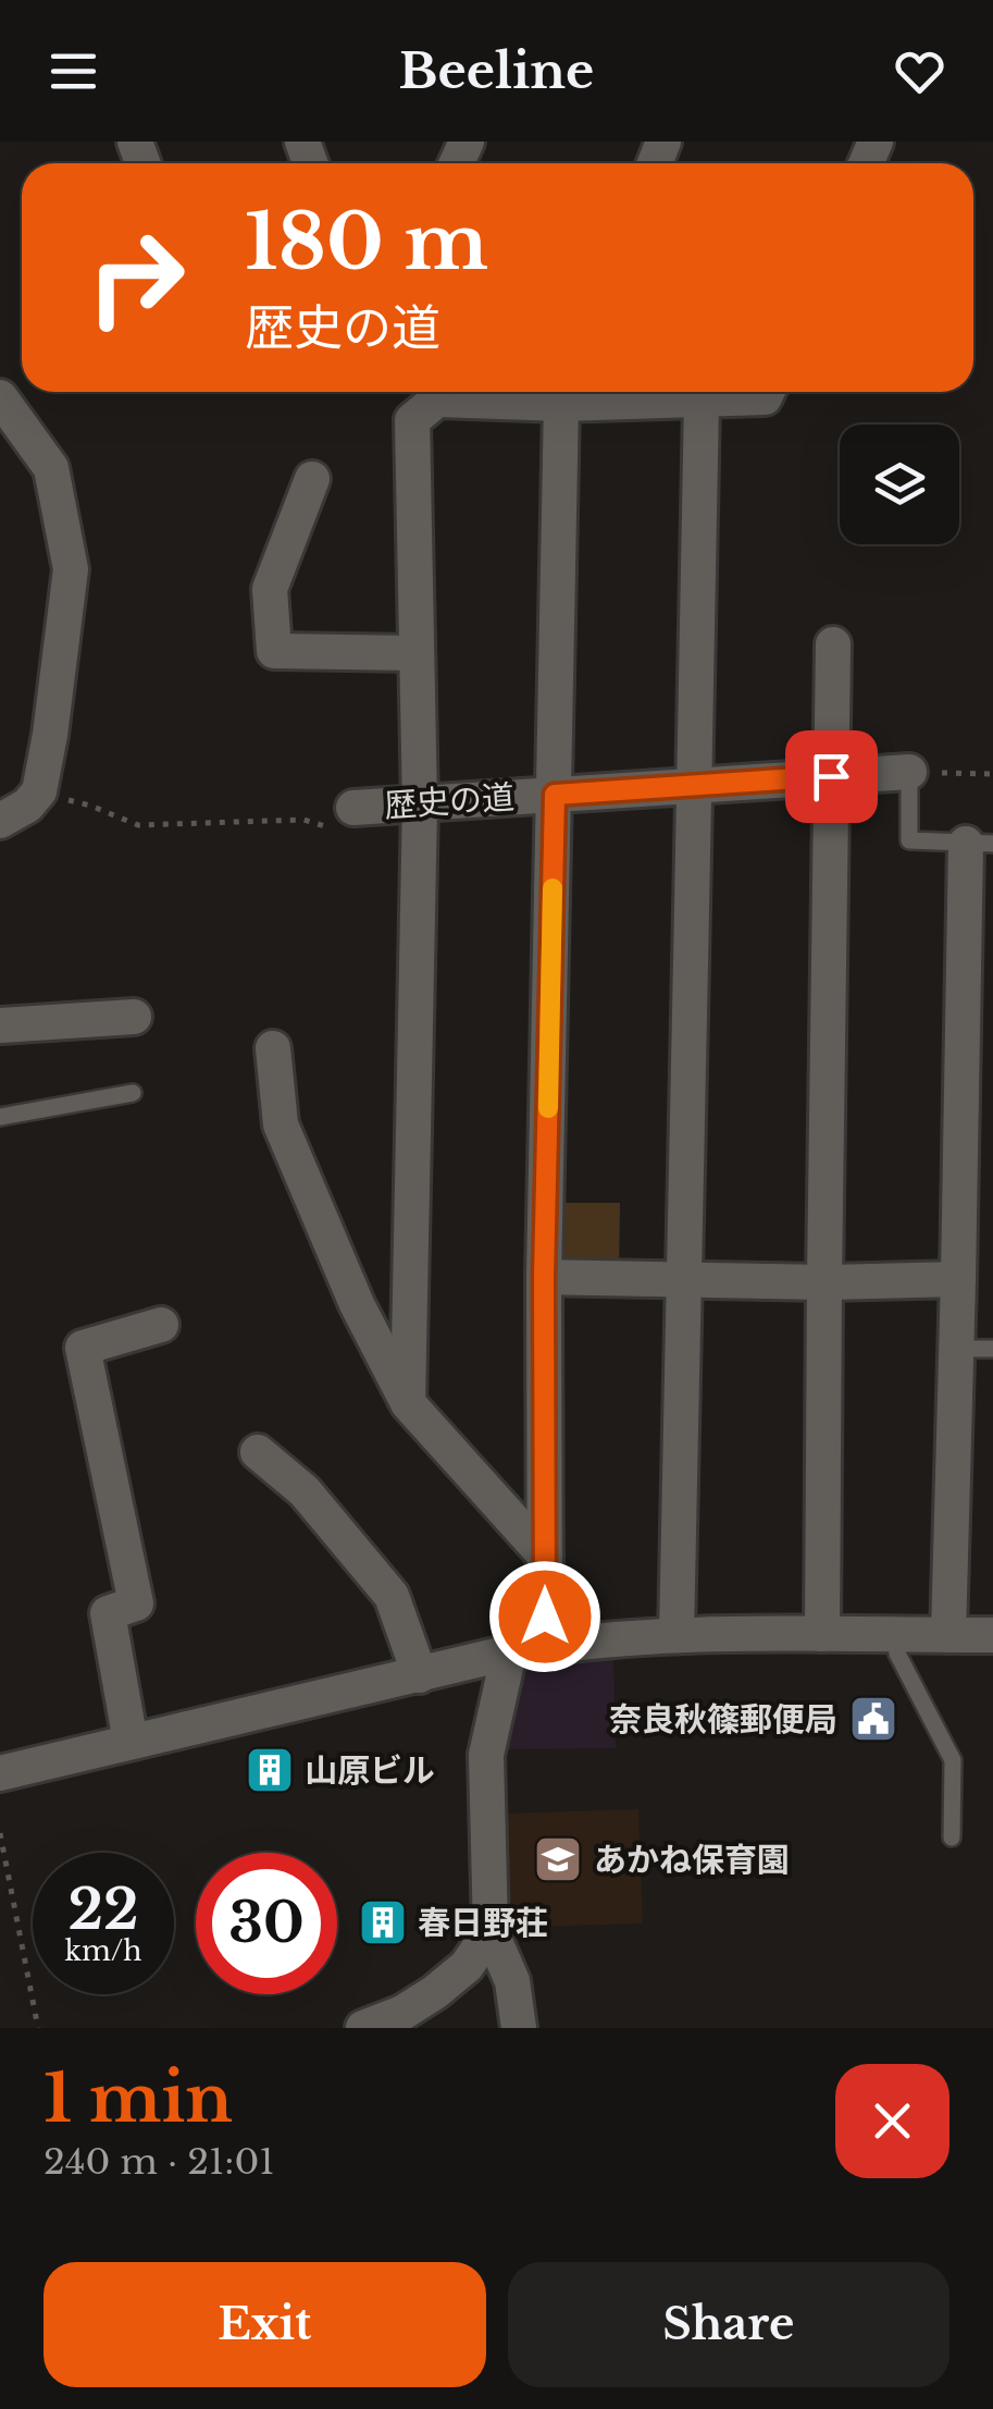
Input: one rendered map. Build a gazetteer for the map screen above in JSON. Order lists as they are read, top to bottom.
{
  "streets": {
    "street": ["歴史の道"]
  },
  "places": {
    "public building": ["奈良秋篠郵便局"],
    "building": ["山原ビル", "春日野荘"],
    "school or university": ["あかね保育園"]
  },
  "page": {
    "header": "Beeline",
    "turn": ["180 m", "歴史の道"],
    "speed": "22 km/h",
    "limit": "30",
    "heading": ["1 min", "240 m · 21:01"],
    "buttons": ["Exit", "Share"]
  }
}
